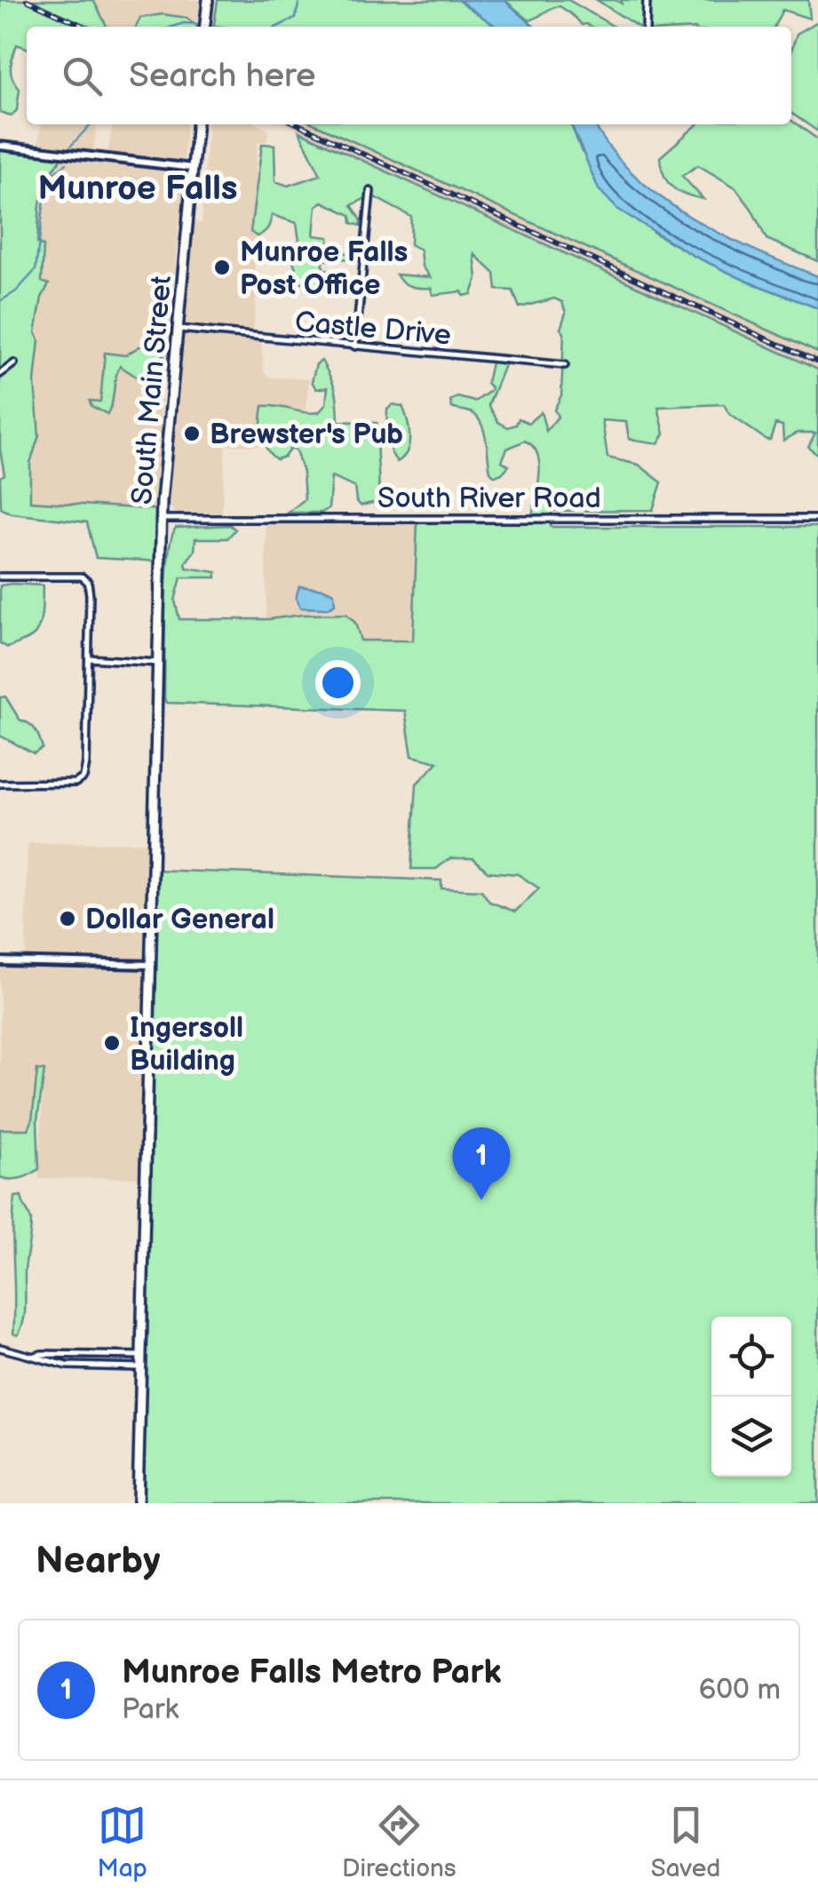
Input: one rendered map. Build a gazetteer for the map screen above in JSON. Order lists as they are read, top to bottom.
{
  "streets": {
    "main road": ["South Main Street"],
    "street": ["Castle Drive", "South River Road"]
  },
  "crossings": [
    ["Castle Drive", "South Main Street"],
    ["South Main Street", "South River Road"]
  ],
  "districts": ["Munroe Falls"],
  "places": [
    "Munroe Falls Post Office",
    "Brewster's Pub",
    "Dollar General",
    "Ingersoll Building"
  ],
  "page": {
    "search": "Search here",
    "pins": "1",
    "heading": "Nearby",
    "list": [
      {
        "mark": "1",
        "name": "Munroe Falls Metro Park",
        "note": "Park",
        "value": "600 m"
      }
    ],
    "nav": ["Map", "Directions", "Saved"]
  }
}
